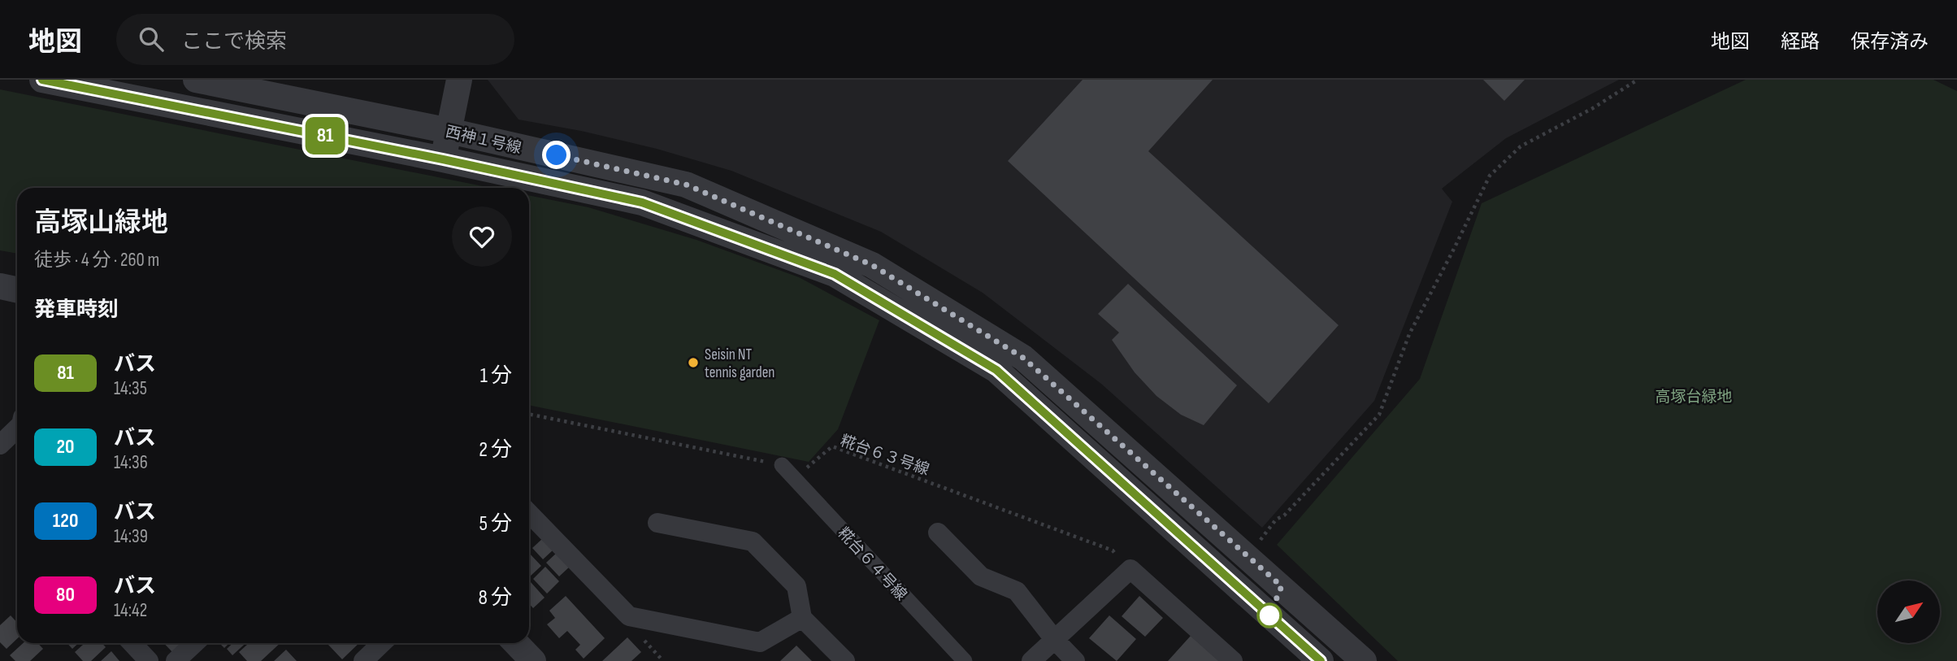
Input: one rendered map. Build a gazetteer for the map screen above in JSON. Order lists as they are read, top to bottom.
{
  "streets": {
    "street": ["西神１号線", "糀台６４号線"],
    "path": ["糀台６３号線"]
  },
  "crossings": [
    ["糀台６３号線", "糀台６４号線"]
  ],
  "parks": ["高塚台緑地"],
  "places": ["Seisin NT tennis garden"],
  "lines": ["bus line 81"],
  "north": "top right",
  "page": {
    "header": "地図",
    "search": "ここで検索",
    "nav": ["地図", "経路", "保存済み"],
    "on_map": "81",
    "heading": [
      ["高塚山緑地", "徒歩 · 4 分 · 260 m"],
      "発車時刻"
    ],
    "list": [
      {
        "mark": "81",
        "name": "バス",
        "note": "14:35",
        "value": "1 分"
      },
      {
        "mark": "20",
        "name": "バス",
        "note": "14:36",
        "value": "2 分"
      },
      {
        "mark": "120",
        "name": "バス",
        "note": "14:39",
        "value": "5 分"
      },
      {
        "mark": "80",
        "name": "バス",
        "note": "14:42",
        "value": "8 分"
      }
    ]
  }
}
